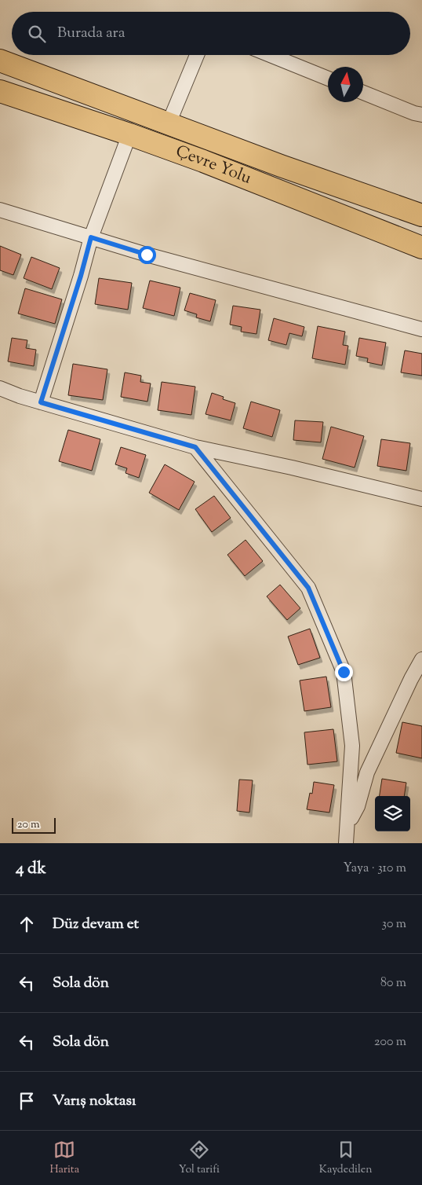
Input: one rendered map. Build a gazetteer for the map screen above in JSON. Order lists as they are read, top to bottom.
{
  "streets": {
    "highway": ["Çevre Yolu"]
  },
  "scale_bar": "20 m",
  "north": "top",
  "page": {
    "search": "Burada ara",
    "scale": "20 m",
    "heading": ["4 dk", "Yaya · 310 m"],
    "list": [
      ["Düz devam et", "30 m"],
      ["Sola dön", "80 m"],
      ["Sola dön", "200 m"],
      "Varış noktası"
    ],
    "nav": ["Harita", "Yol tarifi", "Kaydedilen"]
  }
}
